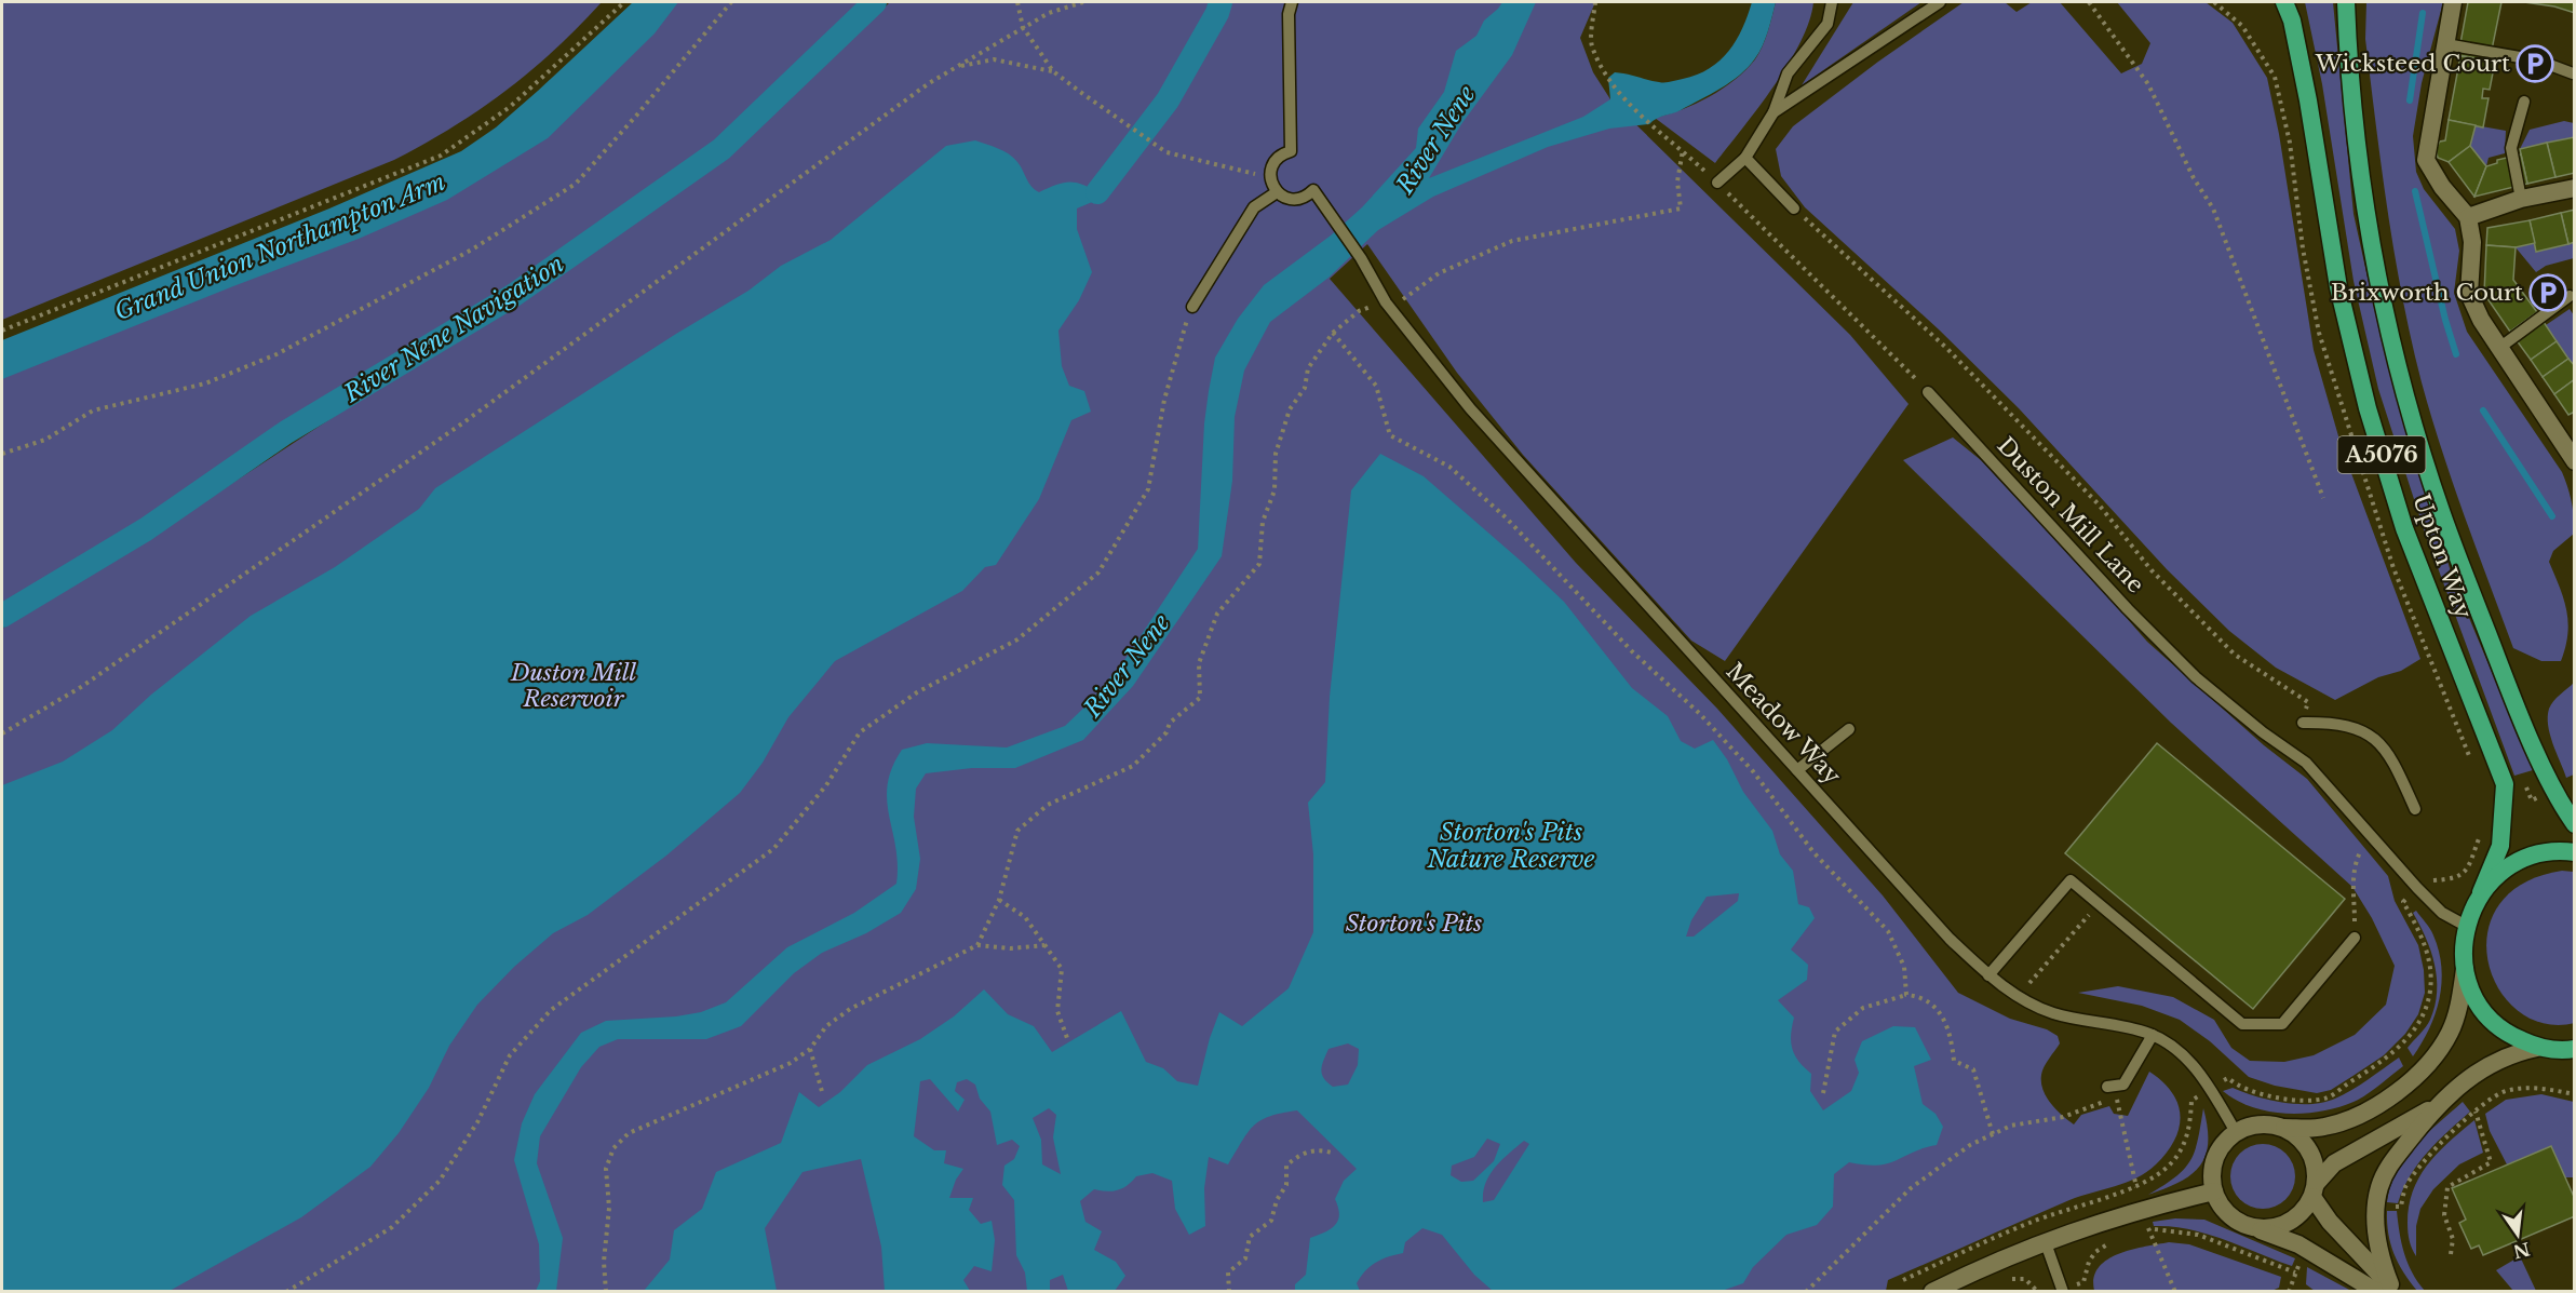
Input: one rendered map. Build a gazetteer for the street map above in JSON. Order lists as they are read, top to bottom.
{
  "streets": {
    "highway": ["A5076", "Upton Way"],
    "lane": ["Duston Mill Lane", "Meadow Way"]
  },
  "crossings": [
    ["Duston Mill Lane", "Upton Way"]
  ],
  "water": [
    "River Nene",
    "Grand Union Northampton Arm",
    "River Nene Navigation",
    "Storton's Pits Nature Reserve"
  ],
  "parks": ["Duston Mill Reservoir", "Storton's Pits"],
  "places": {
    "parking": ["Wicksteed Court", "Brixworth Court"]
  },
  "north": "bottom"
}
